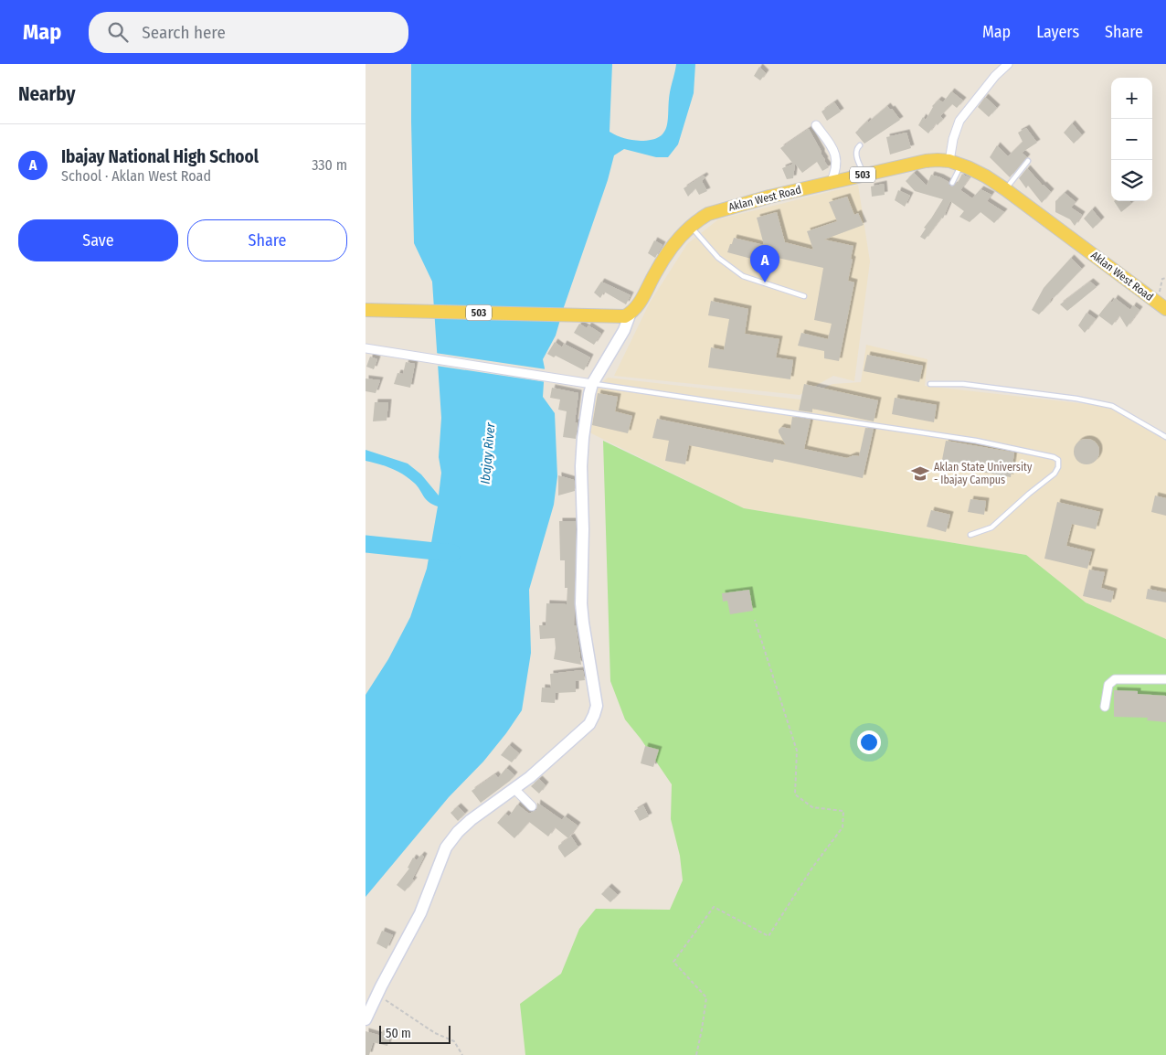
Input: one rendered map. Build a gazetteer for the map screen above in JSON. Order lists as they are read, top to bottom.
{
  "streets": {
    "main road": ["503", "Aklan West Road"]
  },
  "crossings": [
    ["503", "Aklan West Road"]
  ],
  "water": ["Ibajay River"],
  "places": {
    "school or university": ["Aklan State University - Ibajay Campus"]
  },
  "scale_bar": "50 m",
  "page": {
    "header": "Map",
    "search": "Search here",
    "nav": ["Map", "Layers", "Share"],
    "heading": "Nearby",
    "map_buttons": ["+", "−"],
    "list": [
      {
        "mark": "A",
        "name": "Ibajay National High School",
        "note": "School · Aklan West Road",
        "value": "330 m"
      }
    ],
    "buttons": ["Save", "Share"],
    "pins": "A",
    "scale": "50 m"
  }
}
